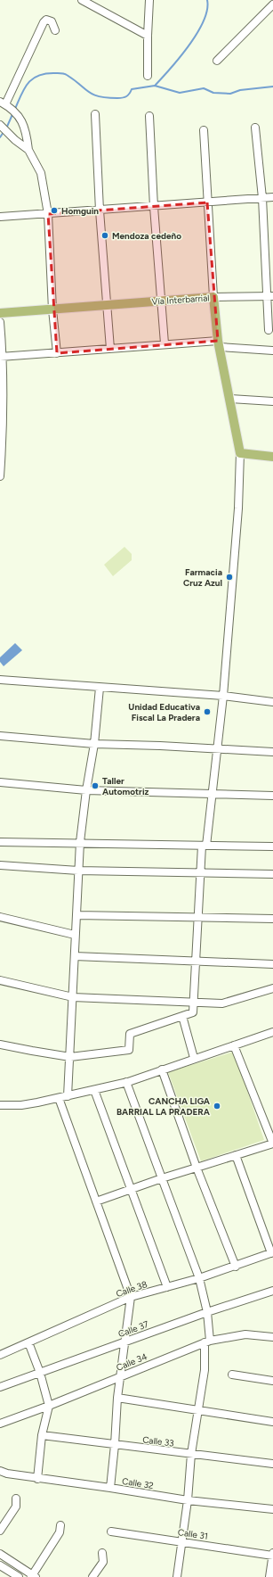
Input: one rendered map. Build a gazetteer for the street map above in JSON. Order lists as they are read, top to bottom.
{
  "streets": {
    "main road": ["Vía Interbarrial"],
    "street": [
      "Calle 38",
      "Calle 37",
      "Calle 34",
      "Calle 33",
      "Calle 32",
      "Calle 31"
    ]
  },
  "places": [
    "Homguin",
    "Mendoza cedeño",
    "Farmacia Cruz Azul",
    "Unidad Educativa Fiscal La Pradera",
    "Taller Automotriz",
    "CANCHA LIGA BARRIAL LA PRADERA"
  ]
}
